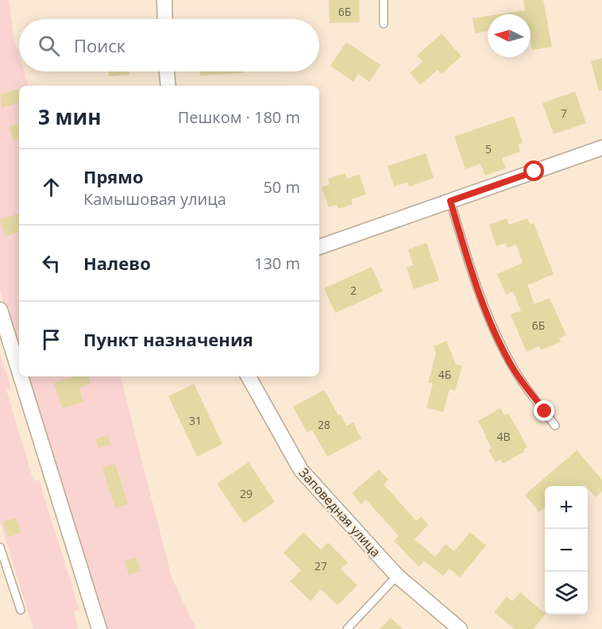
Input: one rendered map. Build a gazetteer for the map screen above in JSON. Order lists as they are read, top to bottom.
{
  "streets": {
    "street": ["Заповедная улица"]
  },
  "house_numbers": [
    "6Б",
    "7",
    "5",
    "2",
    "6Б",
    "4Б",
    "31",
    "28",
    "4В",
    "29",
    "27"
  ],
  "north": "left",
  "page": {
    "search": "Поиск",
    "heading": ["3 мин", "Пешком · 180 m"],
    "list": [
      ["Прямо", "Камышовая улица", "50 m"],
      ["Налево", "130 m"],
      "Пункт назначения"
    ],
    "map_buttons": ["+", "−"]
  }
}
